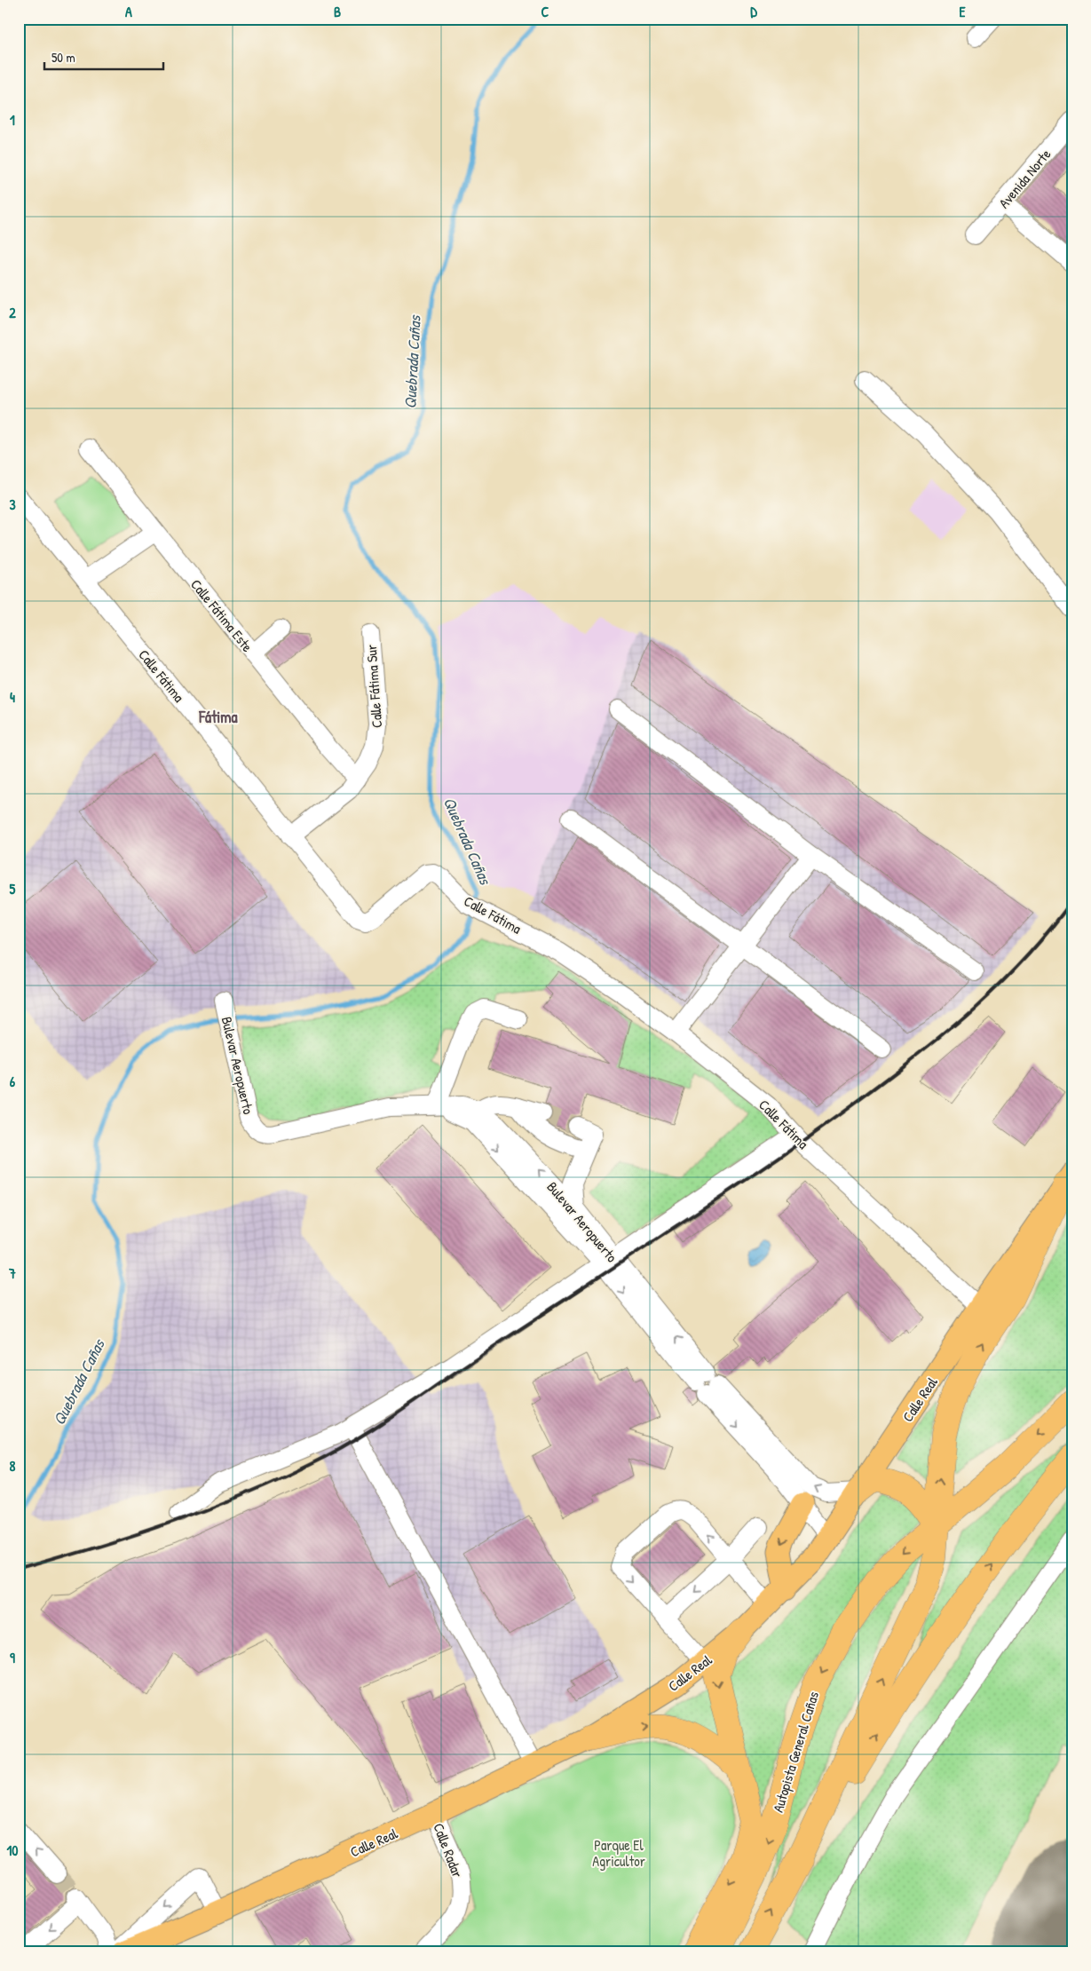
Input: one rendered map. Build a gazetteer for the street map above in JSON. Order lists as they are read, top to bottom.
{
  "streets": {
    "highway": ["Autopista General Cañas"],
    "main road": ["Calle Real"],
    "street": [
      "Avenida Norte",
      "Calle Fátima Este",
      "Calle Fátima",
      "Calle Fátima Sur",
      "Bulevar Aeropuerto",
      "Calle Radar"
    ]
  },
  "crossings": [
    ["Calle Fátima Este", "Calle Fátima Sur"],
    ["Calle Fátima", "Calle Fátima Sur"],
    ["Calle Fátima", "Calle Real"],
    ["Bulevar Aeropuerto", "Calle Real"],
    ["Calle Real", "Calle Radar"]
  ],
  "districts": ["Fátima"],
  "water": ["Quebrada Cañas"],
  "parks": ["Parque El Agricultor"],
  "scale_bar": "50 m",
  "grid": {
    "columns": [
      "A",
      "B",
      "C",
      "D",
      "E"
    ],
    "rows": [
      "1",
      "2",
      "3",
      "4",
      "5",
      "6",
      "7",
      "8",
      "9",
      "10"
    ]
  }
}
